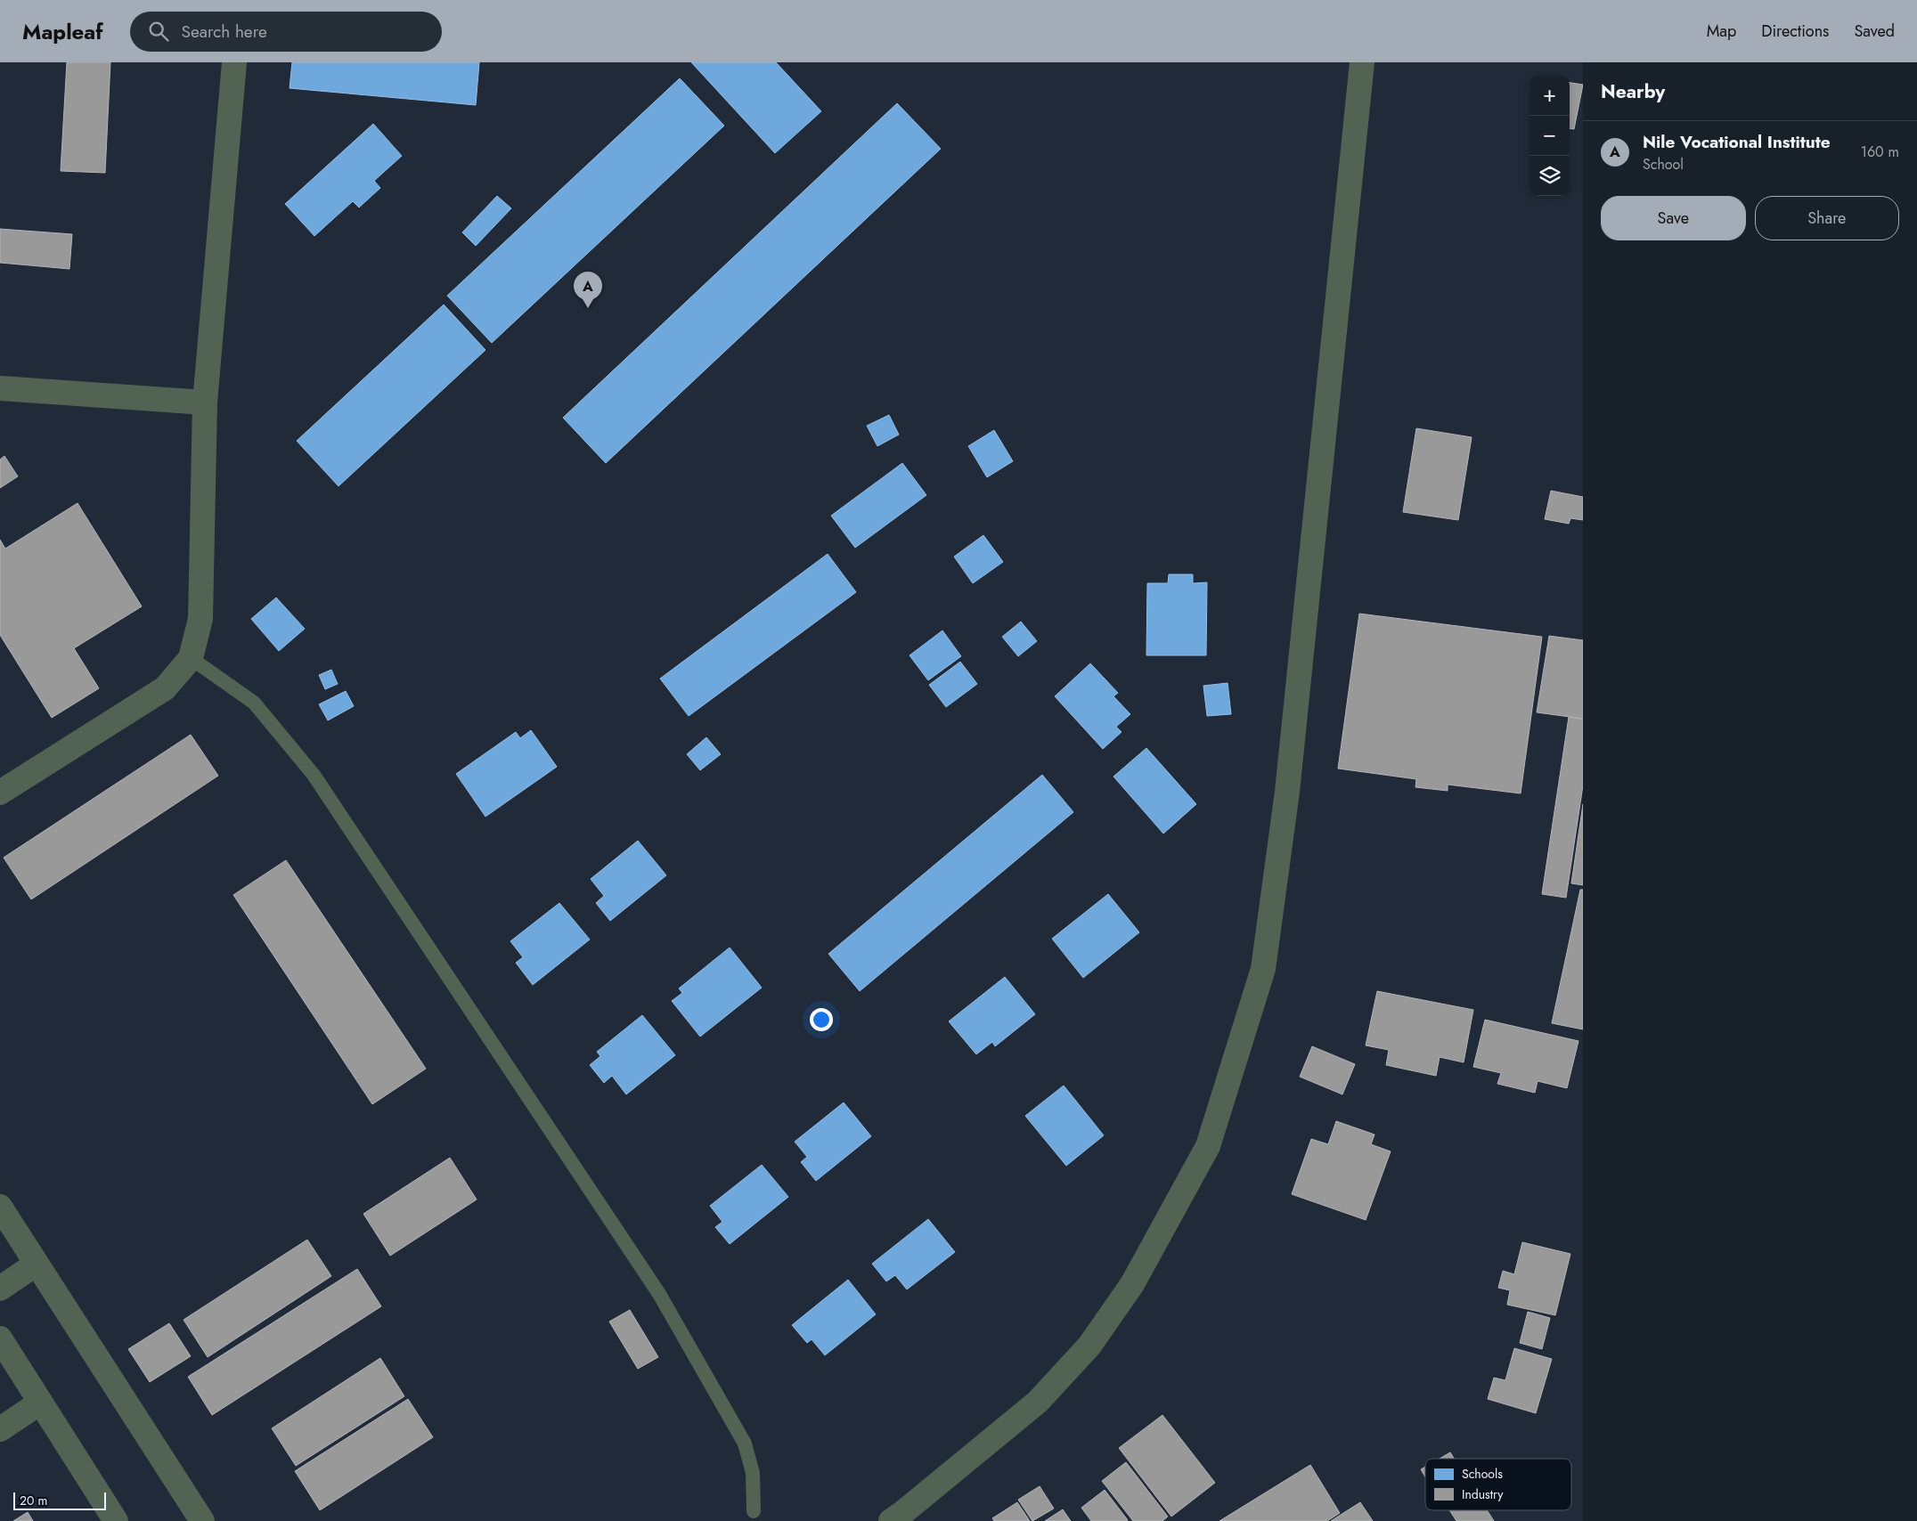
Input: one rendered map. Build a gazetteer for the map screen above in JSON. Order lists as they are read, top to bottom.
{
  "legend": ["Schools", "Industry"],
  "scale_bar": "20 m",
  "page": {
    "header": "Mapleaf",
    "search": "Search here",
    "nav": ["Map", "Directions", "Saved"],
    "heading": "Nearby",
    "map_buttons": ["+", "−"],
    "list": [
      {
        "mark": "A",
        "name": "Nile Vocational Institute",
        "note": "School",
        "value": "160 m"
      }
    ],
    "buttons": ["Save", "Share"],
    "pins": "A",
    "scale": "20 m"
  }
}
